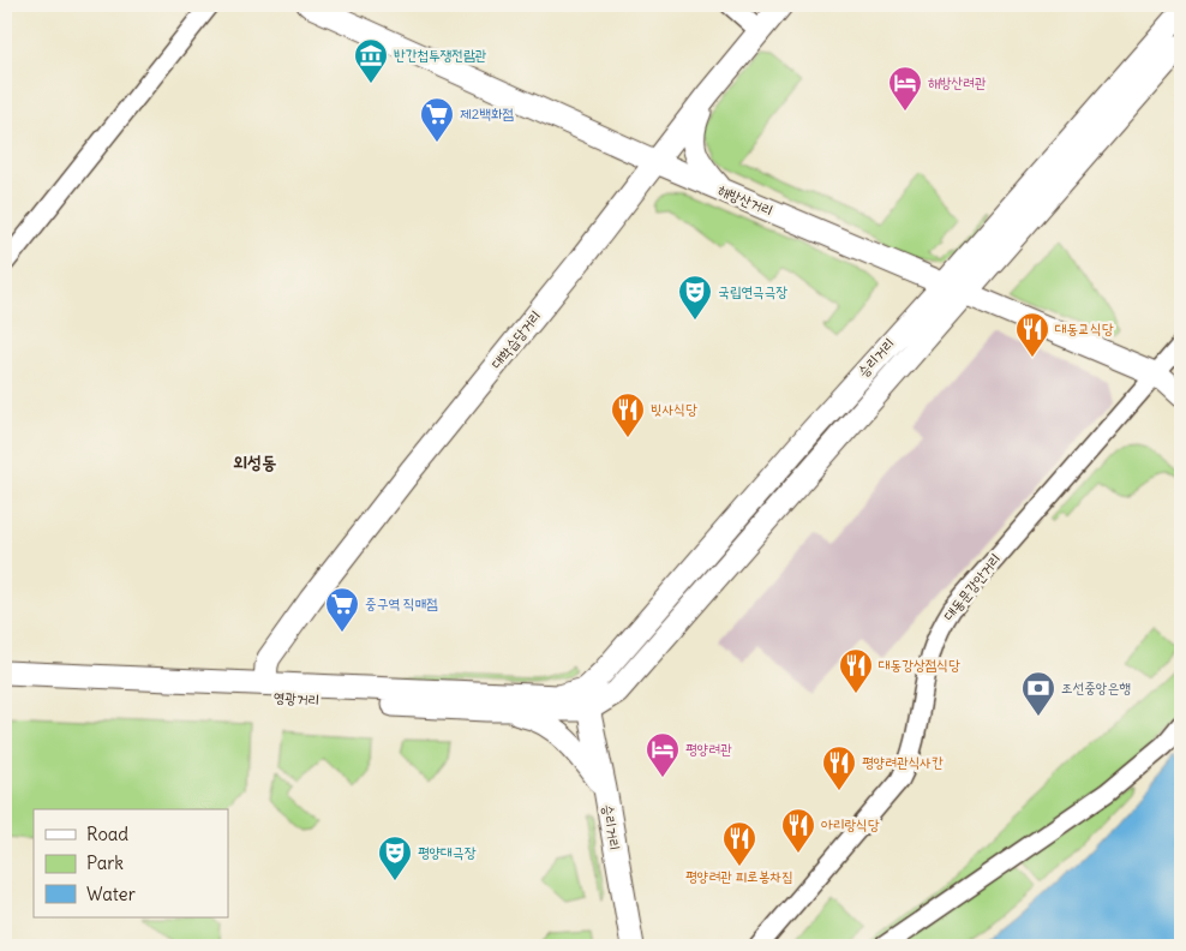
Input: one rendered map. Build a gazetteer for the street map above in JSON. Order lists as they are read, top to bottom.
{
  "streets": {
    "main road": [
      "해방산거리",
      "대학습당거리",
      "승리거리",
      "영광거리"
    ],
    "street": ["대동문강안거리"]
  },
  "crossings": [
    ["해방산거리", "대학습당거리"],
    ["해방산거리", "승리거리"],
    ["해방산거리", "대동문강안거리"],
    ["대학습당거리", "영광거리"],
    ["승리거리", "영광거리"]
  ],
  "districts": ["외성동"],
  "places": {
    "museum": ["반간첩투쟁전람관"],
    "hotel": ["해방산려관", "평양려관"],
    "supermarket": ["제2백화점", "중구역 직매점"],
    "theatre": ["국립연극극장", "평양대극장"],
    "restaurant": [
      "대동교식당",
      "빗사식당",
      "대동강상점식당",
      "평양려관식사칸",
      "아리랑식당",
      "평양려관 피로봉차집"
    ],
    "bank": ["조선중앙은행"]
  },
  "legend": ["Road", "Park", "Water"]
}
